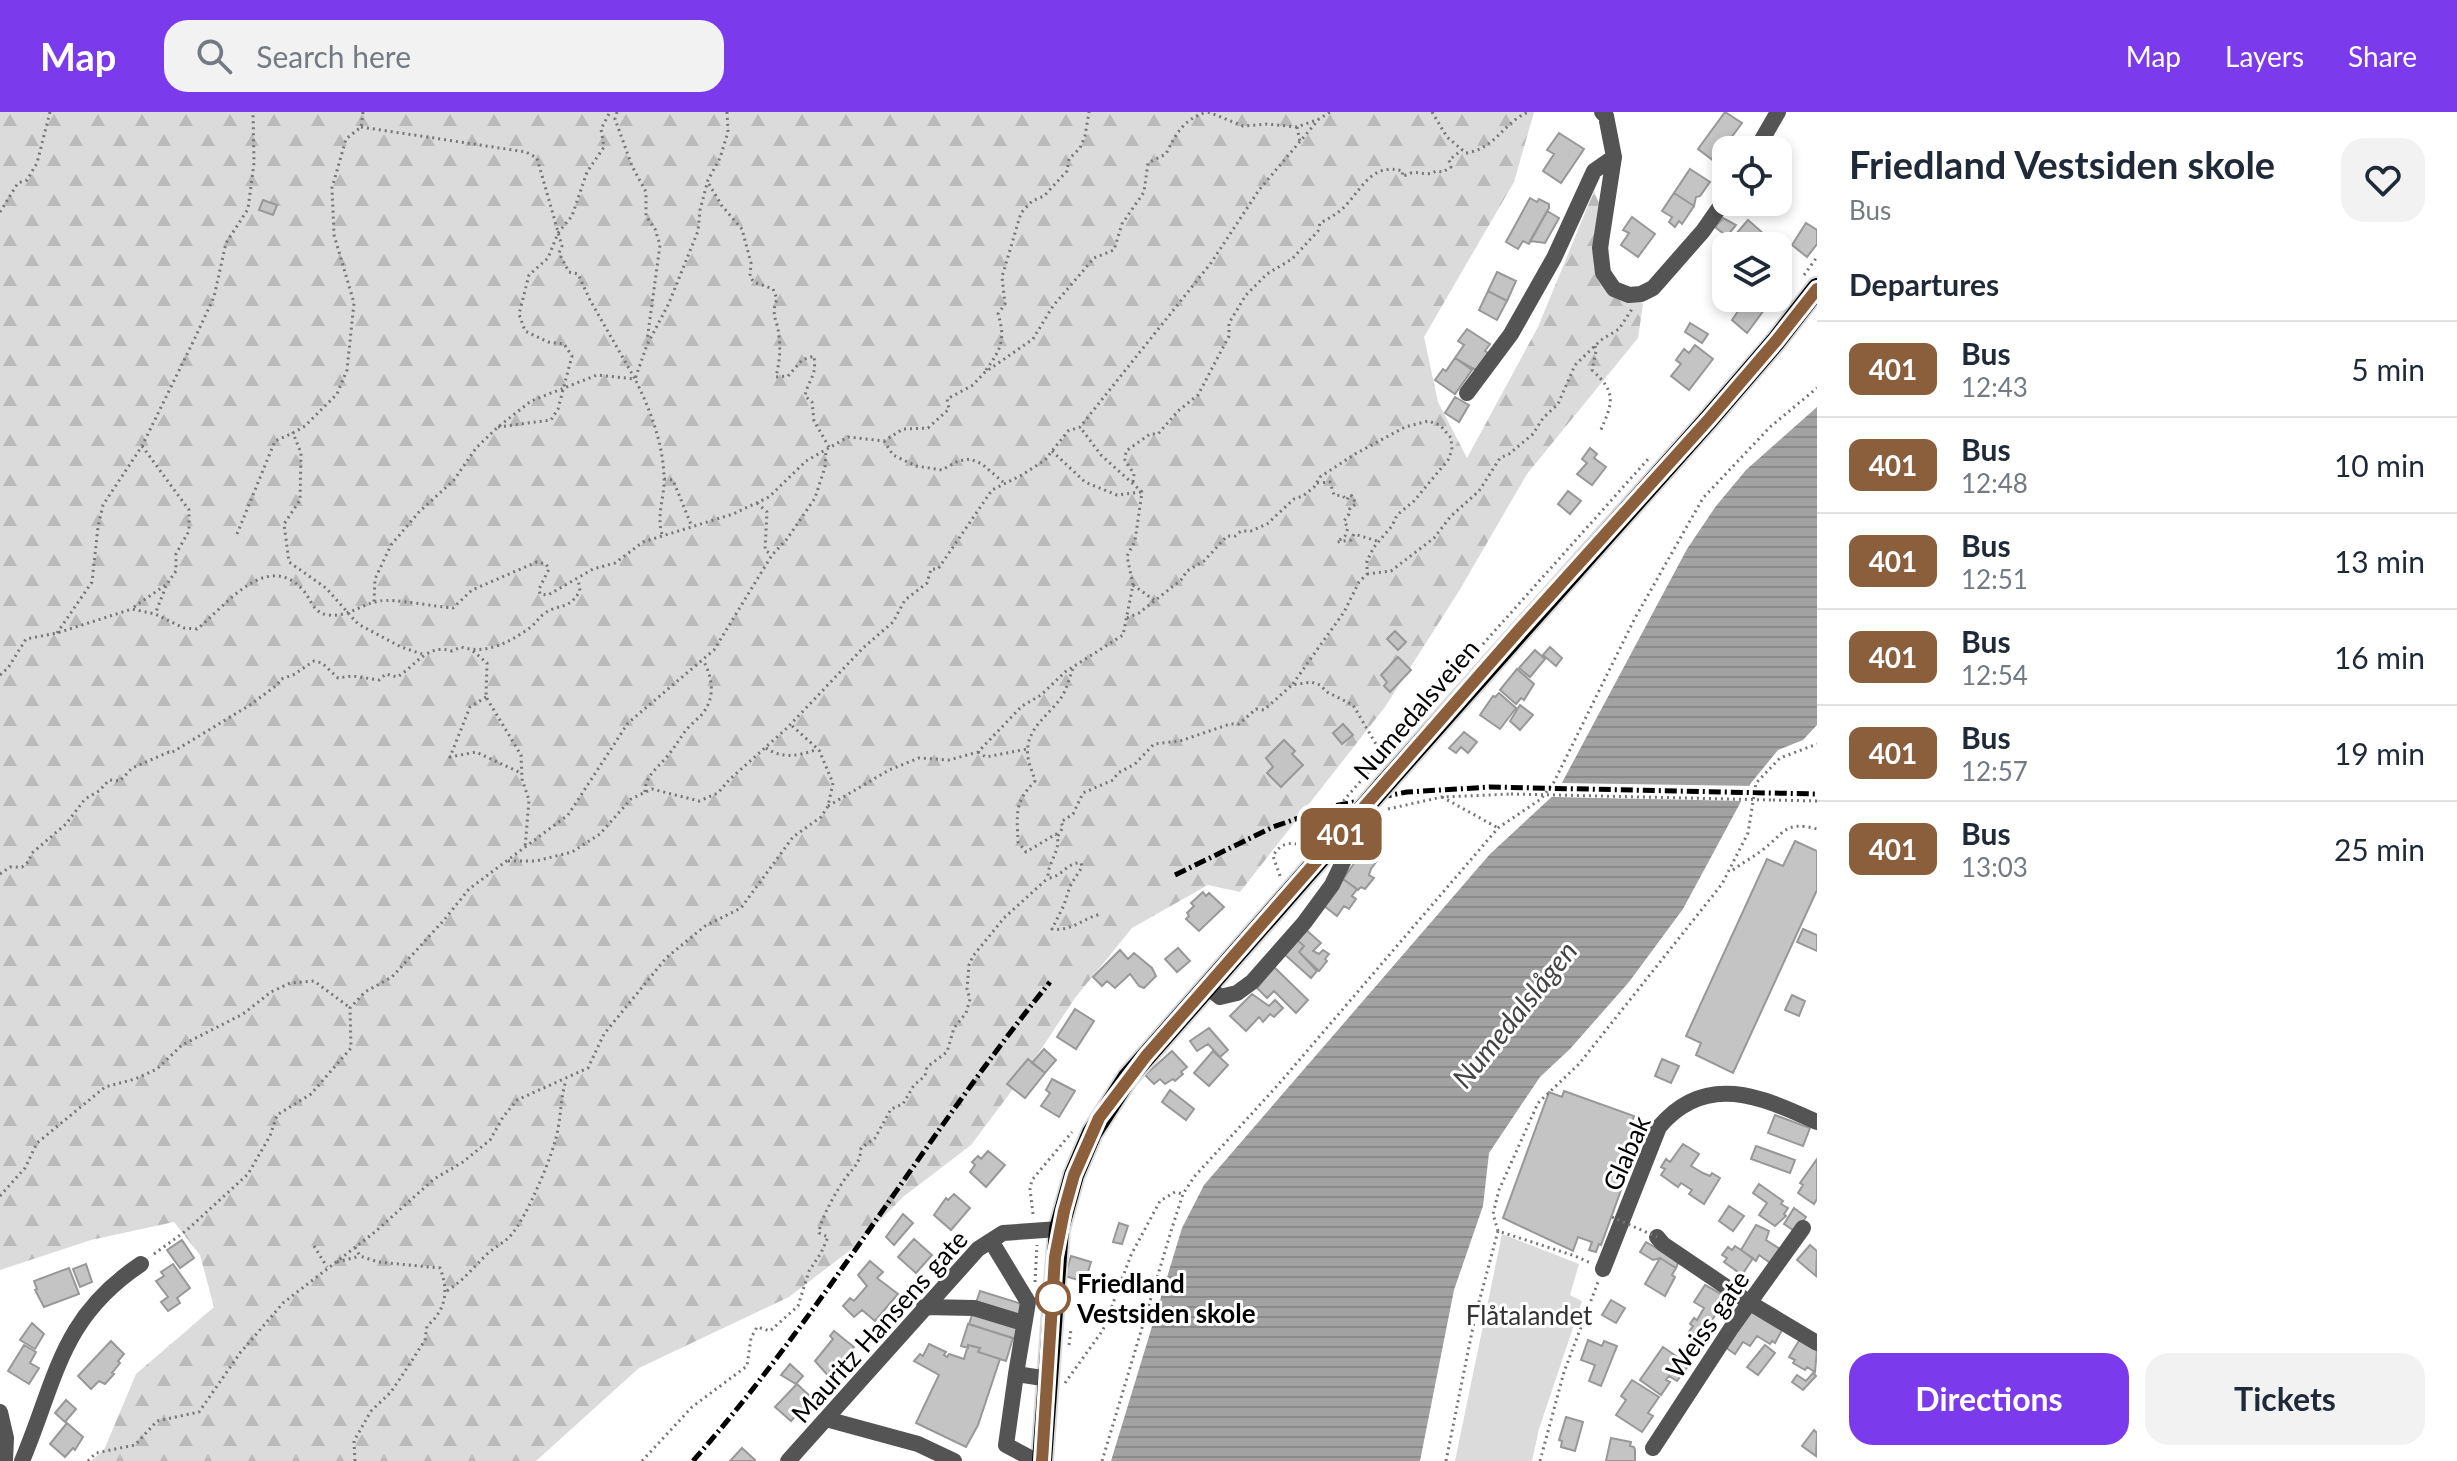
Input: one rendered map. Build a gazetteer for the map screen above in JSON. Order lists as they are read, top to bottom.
{
  "streets": {
    "main road": ["Numedalsveien"],
    "street": ["Glabak", "Weiss gate", "Mauritz Hansens gate"]
  },
  "crossings": [
    ["Numedalsveien", "Mauritz Hansens gate"]
  ],
  "water": ["Numedalslågen"],
  "parks": ["Flåtalandet"],
  "places": ["Friedland Vestsiden skole"],
  "lines": ["bus line 401"],
  "page": {
    "header": "Map",
    "search": "Search here",
    "nav": ["Map", "Layers", "Share"],
    "on_map": "401",
    "heading": [
      ["Friedland Vestsiden skole", "Bus"],
      "Departures"
    ],
    "list": [
      {
        "mark": "401",
        "name": "Bus",
        "note": "12:43",
        "value": "5 min"
      },
      {
        "mark": "401",
        "name": "Bus",
        "note": "12:48",
        "value": "10 min"
      },
      {
        "mark": "401",
        "name": "Bus",
        "note": "12:51",
        "value": "13 min"
      },
      {
        "mark": "401",
        "name": "Bus",
        "note": "12:54",
        "value": "16 min"
      },
      {
        "mark": "401",
        "name": "Bus",
        "note": "12:57",
        "value": "19 min"
      },
      {
        "mark": "401",
        "name": "Bus",
        "note": "13:03",
        "value": "25 min"
      }
    ],
    "buttons": ["Directions", "Tickets"]
  }
}
